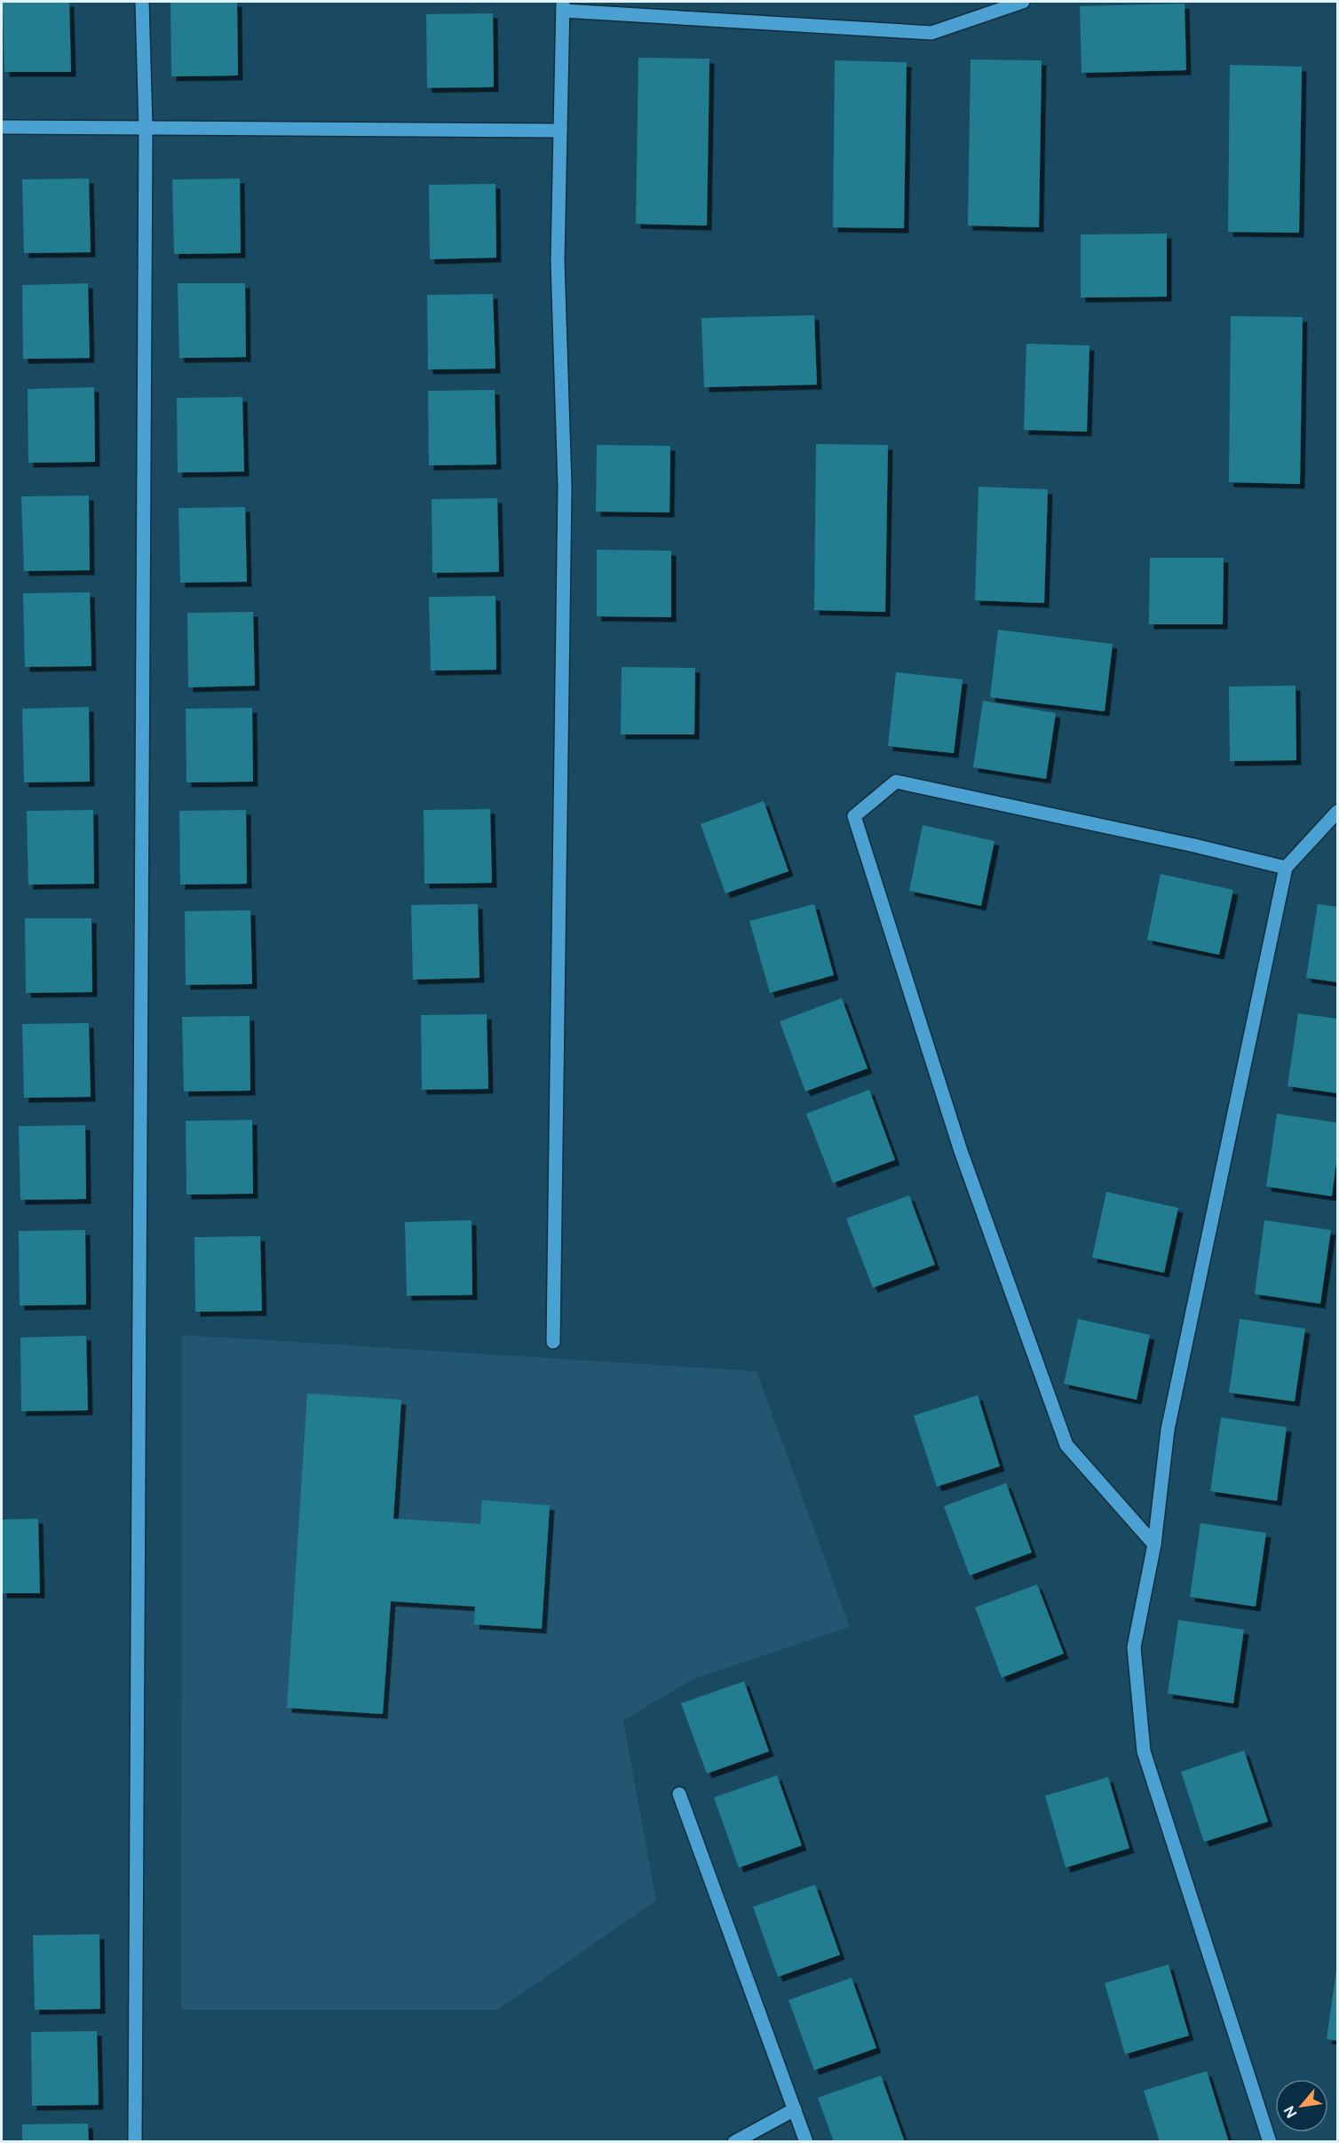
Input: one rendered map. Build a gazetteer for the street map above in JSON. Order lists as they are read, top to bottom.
{
  "north": "bottom left"
}
